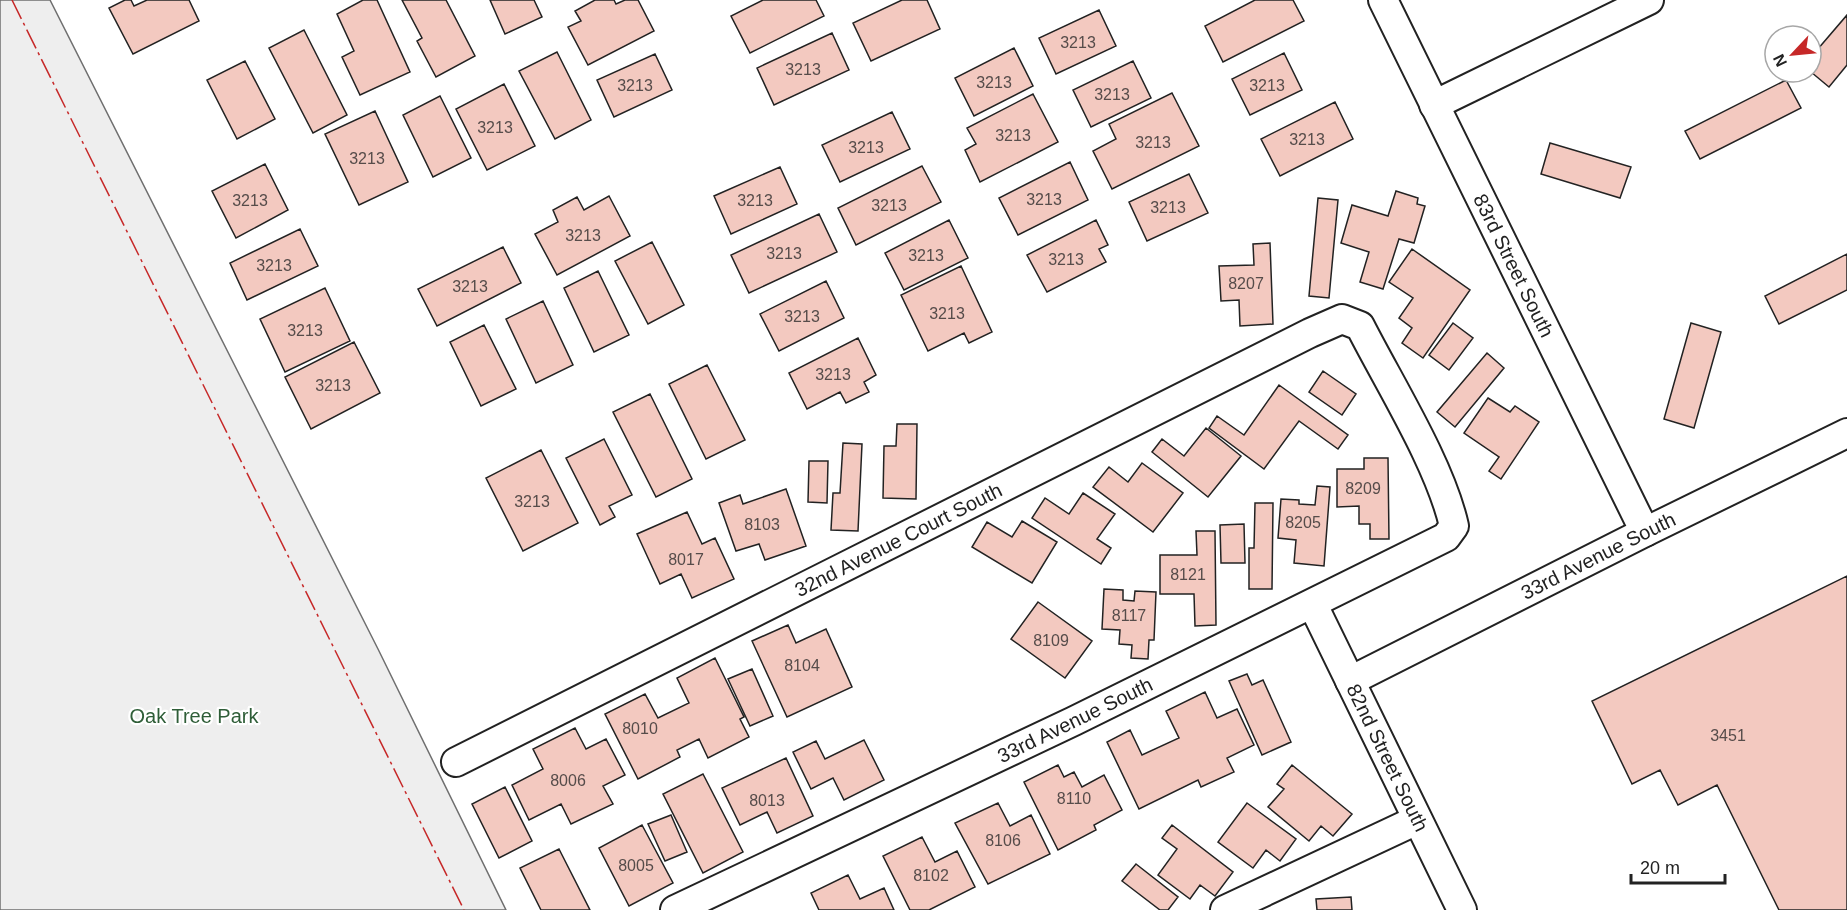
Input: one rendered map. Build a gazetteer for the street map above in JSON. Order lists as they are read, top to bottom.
{
  "streets": {
    "street": [
      "83rd Street South",
      "32nd Avenue Court South",
      "33rd Avenue South",
      "82nd Street South"
    ]
  },
  "crossings": [
    ["83rd Street South", "33rd Avenue South"],
    ["32nd Avenue Court South", "33rd Avenue South"],
    ["33rd Avenue South", "82nd Street South"]
  ],
  "parks": ["Oak Tree Park"],
  "house_numbers": [
    "3213",
    "3213",
    "3213",
    "3213",
    "3213",
    "3213",
    "3213",
    "3213",
    "3213",
    "3213",
    "3213",
    "3213",
    "3213",
    "3213",
    "3213",
    "3213",
    "3213",
    "3213",
    "3213",
    "3213",
    "3213",
    "3213",
    "8207",
    "3213",
    "3213",
    "3213",
    "3213",
    "3213",
    "3213",
    "8209",
    "3213",
    "8205",
    "8103",
    "8017",
    "8121",
    "8117",
    "8109",
    "8104",
    "8010",
    "3451",
    "8006",
    "8110",
    "8013",
    "8106",
    "8005",
    "8102"
  ],
  "scale_bar": "20 m",
  "north": "bottom left"
}
